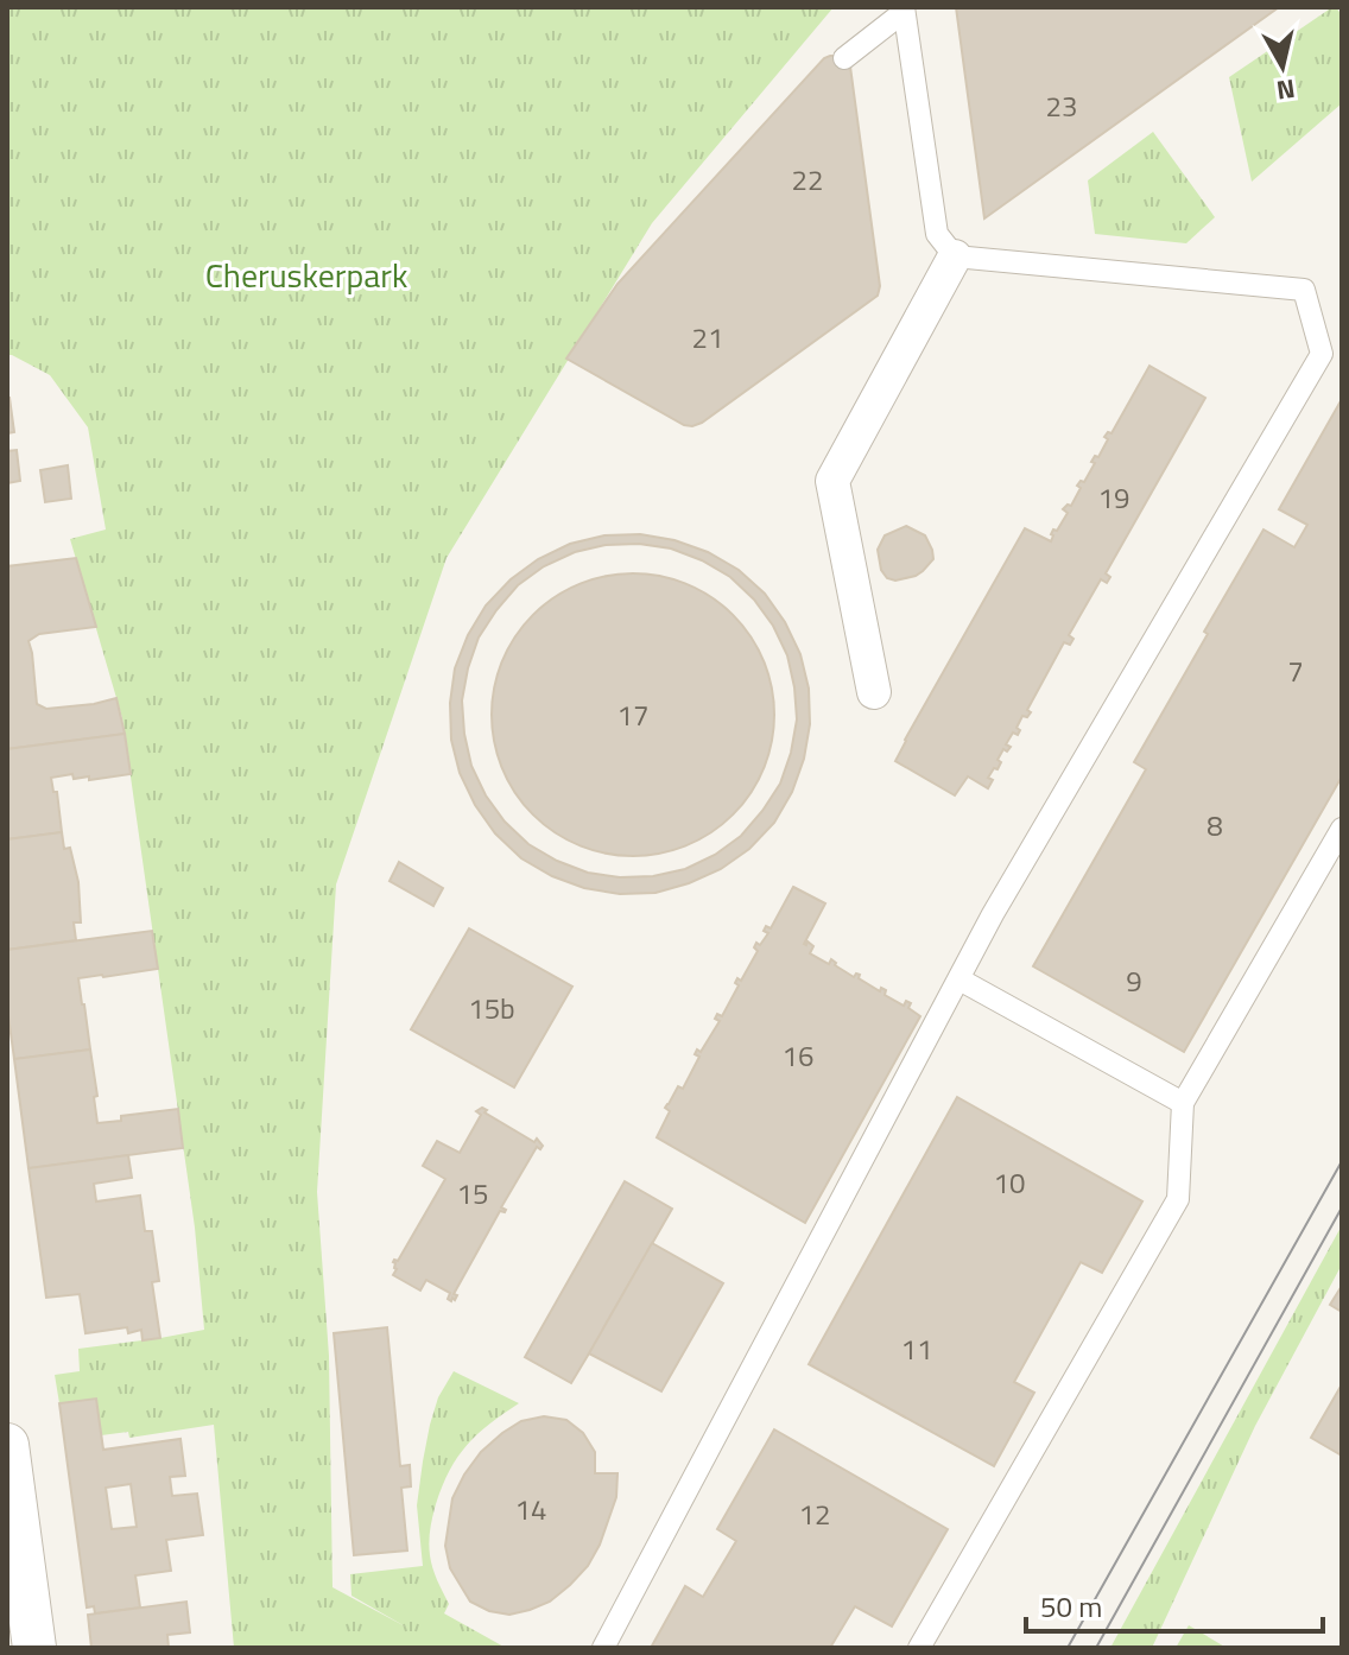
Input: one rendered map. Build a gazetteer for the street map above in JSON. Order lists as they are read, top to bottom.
{
  "parks": ["Cheruskerpark"],
  "house_numbers": [
    "23",
    "22",
    "21",
    "19",
    "7",
    "17",
    "8",
    "9",
    "15b",
    "16",
    "10",
    "15",
    "11",
    "14",
    "12"
  ],
  "scale_bar": "50 m",
  "north": "bottom"
}
